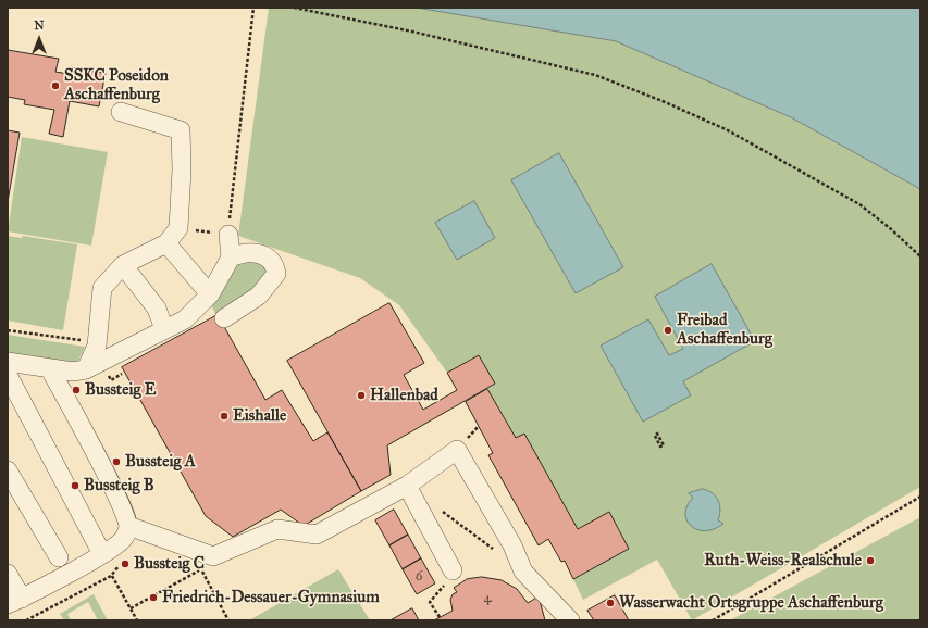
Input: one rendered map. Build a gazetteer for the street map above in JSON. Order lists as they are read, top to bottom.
{
  "places": [
    "SSKC Poseidon Aschaffenburg",
    "Freibad Aschaffenburg",
    "Bussteig E",
    "Hallenbad",
    "Eishalle",
    "Bussteig A",
    "Bussteig B",
    "Ruth-Weiss-Realschule",
    "Bussteig C",
    "Friedrich-Dessauer-Gymnasium",
    "Wasserwacht Ortsgruppe Aschaffenburg"
  ],
  "house_numbers": ["6", "4"],
  "north": "top"
}
